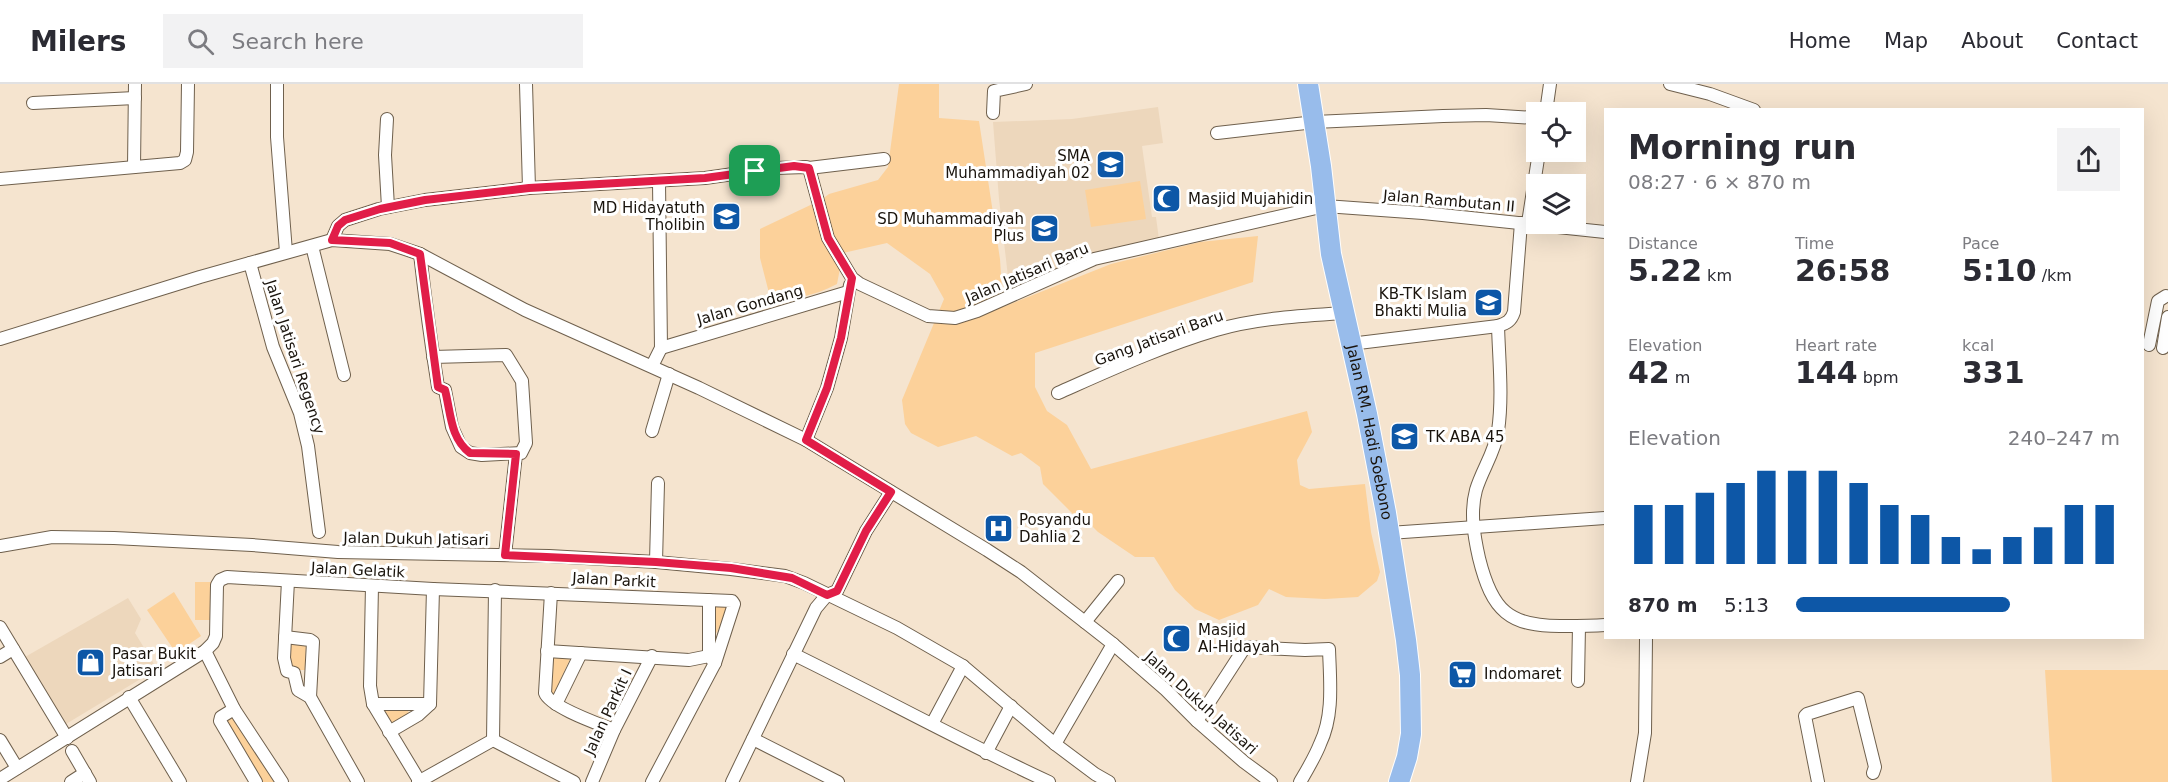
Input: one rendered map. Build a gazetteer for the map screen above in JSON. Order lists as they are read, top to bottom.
{
  "streets": {
    "main road": ["Jalan RM. Hadi Soebono"],
    "street": [
      "Jalan Rambutan II",
      "Jalan Jatisari Baru",
      "Jalan Gondang",
      "Gang Jatisari Baru",
      "Jalan Jatisari Regency",
      "Jalan Dukuh Jatisari",
      "Jalan Gelatik",
      "Jalan Parkit",
      "Jalan Parkit I"
    ]
  },
  "crossings": [
    ["Jalan Rambutan II", "Jalan Jatisari Baru"],
    ["Jalan Rambutan II", "Jalan RM. Hadi Soebono"],
    ["Jalan Jatisari Baru", "Jalan RM. Hadi Soebono"],
    ["Gang Jatisari Baru", "Jalan RM. Hadi Soebono"],
    ["Jalan Jatisari Regency", "Jalan Dukuh Jatisari"],
    ["Jalan Gelatik", "Jalan Parkit"]
  ],
  "places": {
    "school or university": [
      "SMA Muhammadiyah 02",
      "MD Hidayatuth Tholibin",
      "SD Muhammadiyah Plus",
      "KB-TK Islam Bhakti Mulia",
      "TK ABA 45"
    ],
    "mosque": ["Masjid Mujahidin", "Masjid Al-Hidayah"],
    "hospital": ["Posyandu Dahlia 2"],
    "shop": ["Pasar Bukit Jatisari"],
    "supermarket": ["Indomaret"]
  },
  "page": {
    "header": "Milers",
    "search": "Search here",
    "nav": [
      "Home",
      "Map",
      "About",
      "Contact"
    ],
    "heading": ["Morning run", "08:27 · 6 × 870 m"],
    "stats": [
      ["Distance", "5.22 km"],
      ["Time", "26:58"],
      ["Pace", "5:10 /km"],
      ["Elevation", "42 m"],
      ["Heart rate", "144 bpm"],
      ["kcal", "331"]
    ],
    "chart": ["Elevation", "240–247 m"],
    "list": [
      {
        "name": "870 m",
        "note": "5:13"
      }
    ]
  }
}
